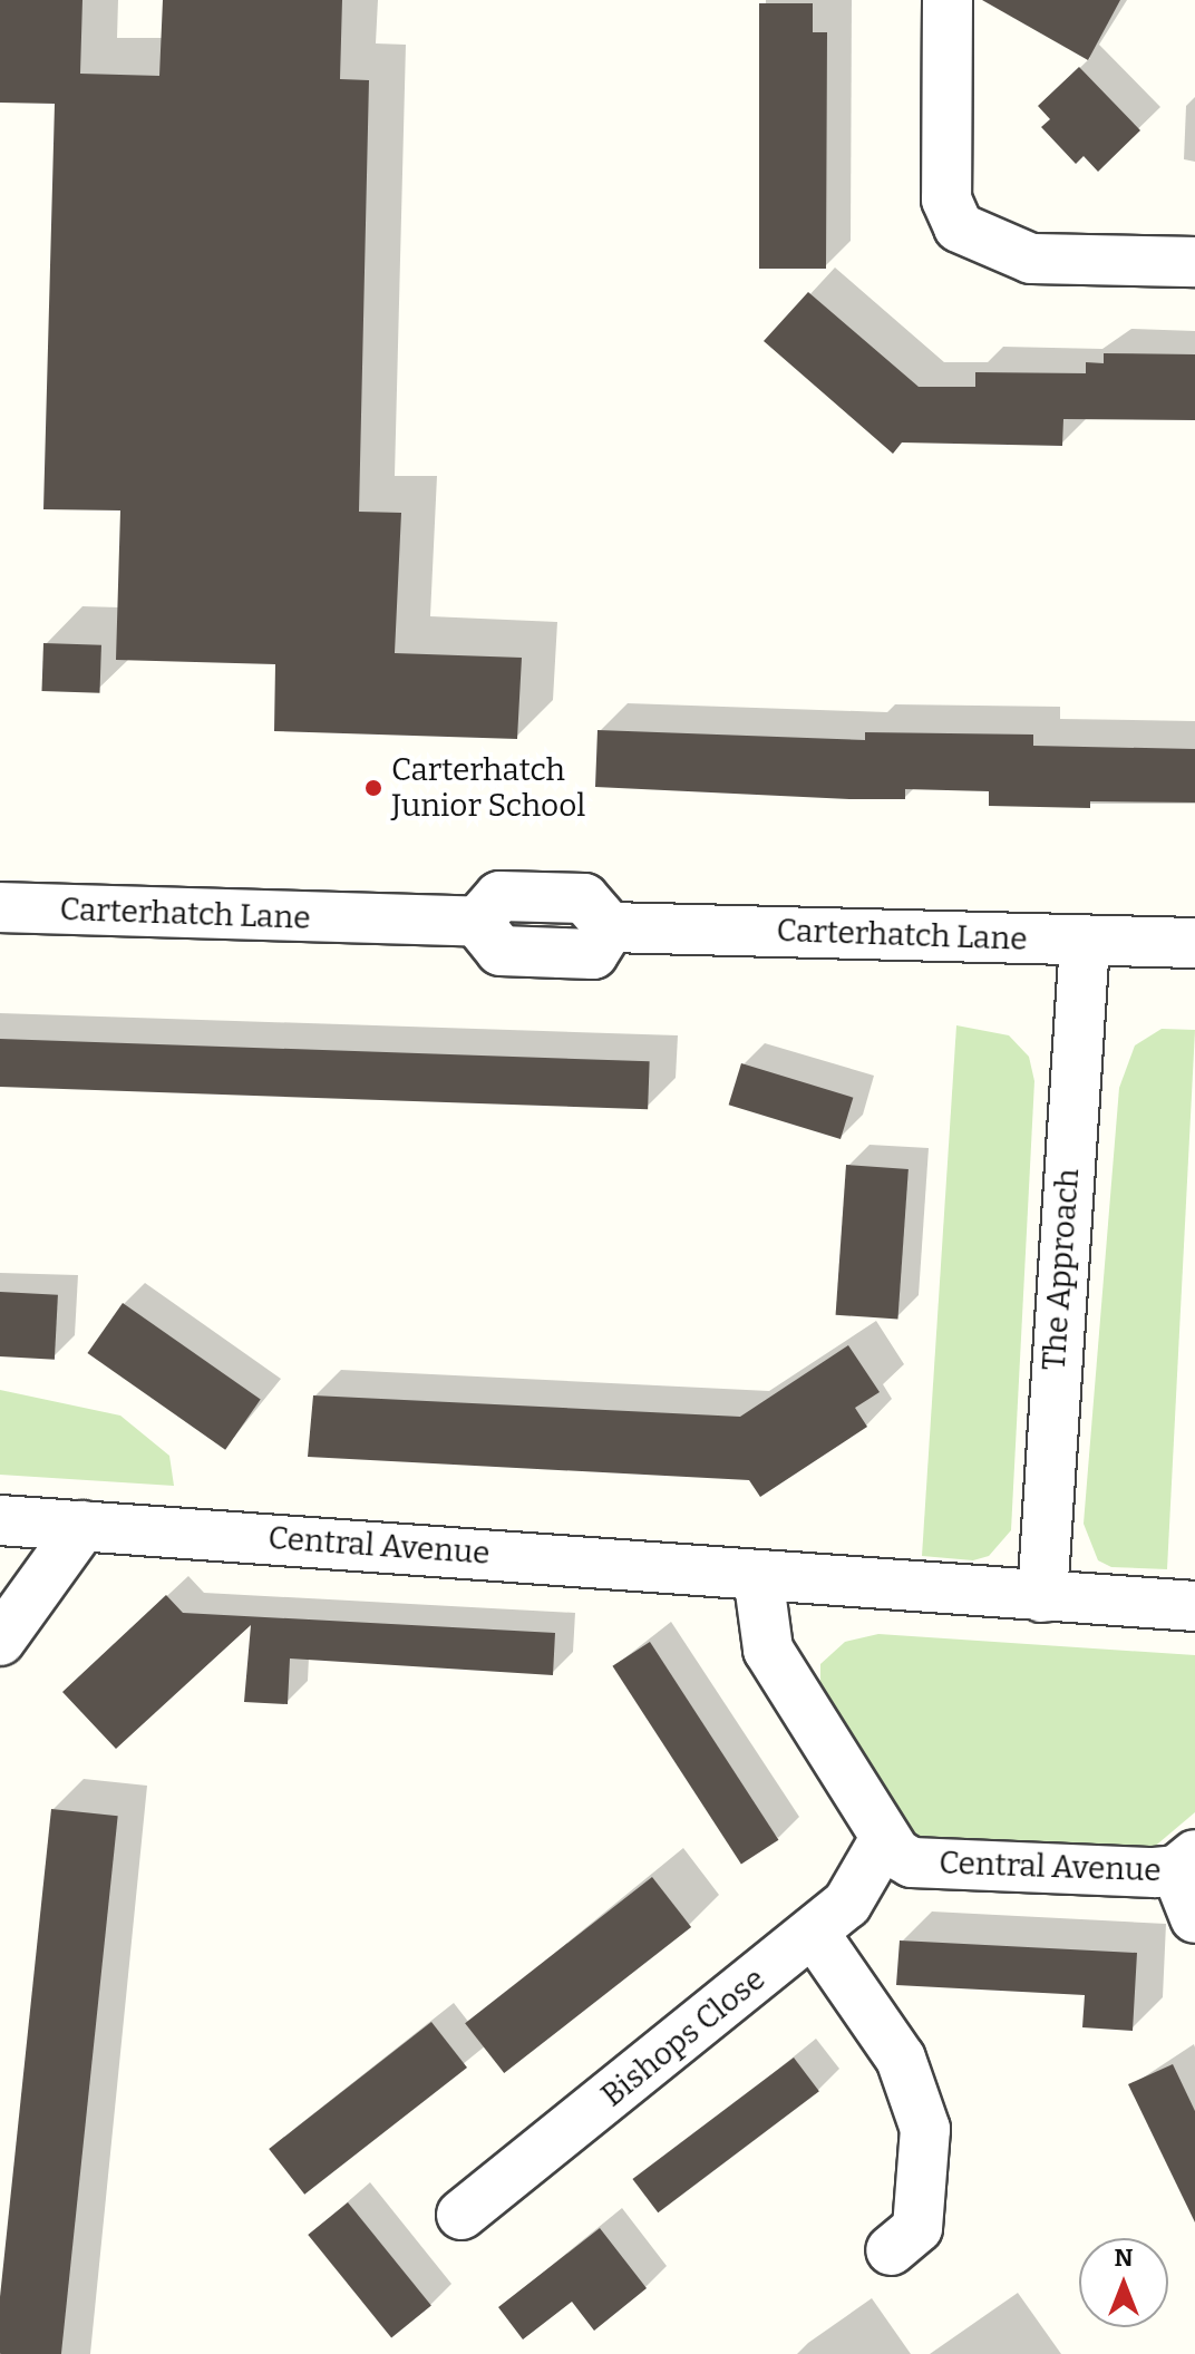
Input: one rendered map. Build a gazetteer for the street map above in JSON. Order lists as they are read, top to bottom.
{
  "streets": {
    "street": [
      "Carterhatch Lane",
      "The Approach",
      "Central Avenue",
      "Bishops Close"
    ]
  },
  "crossings": [
    ["Carterhatch Lane", "The Approach"],
    ["The Approach", "Central Avenue"],
    ["Central Avenue", "Bishops Close"]
  ],
  "places": ["Carterhatch Junior School"],
  "north": "top"
}
